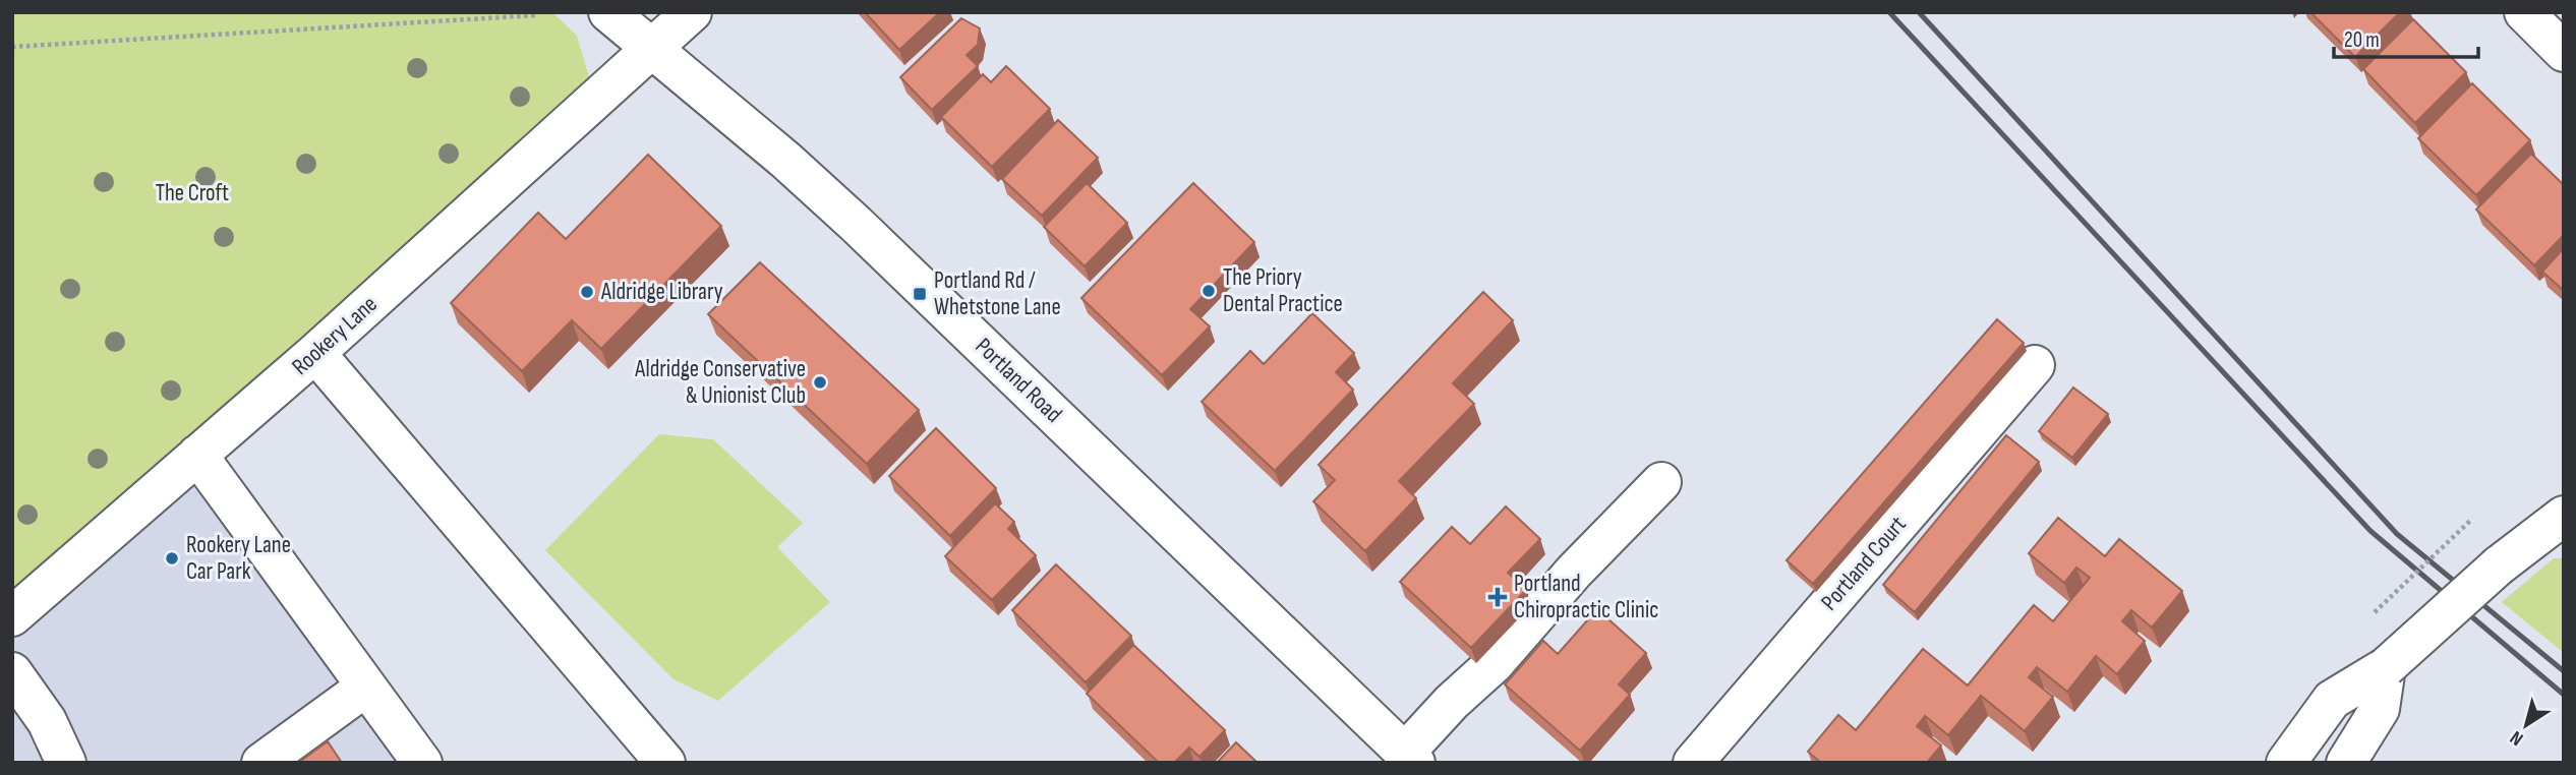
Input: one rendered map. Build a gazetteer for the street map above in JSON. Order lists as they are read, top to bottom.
{
  "streets": {
    "street": ["Rookery Lane", "Portland Road", "Portland Court"]
  },
  "crossings": [
    ["Rookery Lane", "Portland Road"]
  ],
  "parks": ["The Croft"],
  "places": {
    "other": [
      "The Priory Dental Practice",
      "Aldridge Library",
      "Aldridge Conservative & Unionist Club",
      "Rookery Lane Car Park"
    ],
    "transit": ["Portland Rd / Whetstone Lane"],
    "health": ["Portland Chiropractic Clinic"]
  },
  "scale_bar": "20 m",
  "north": "bottom left"
}
